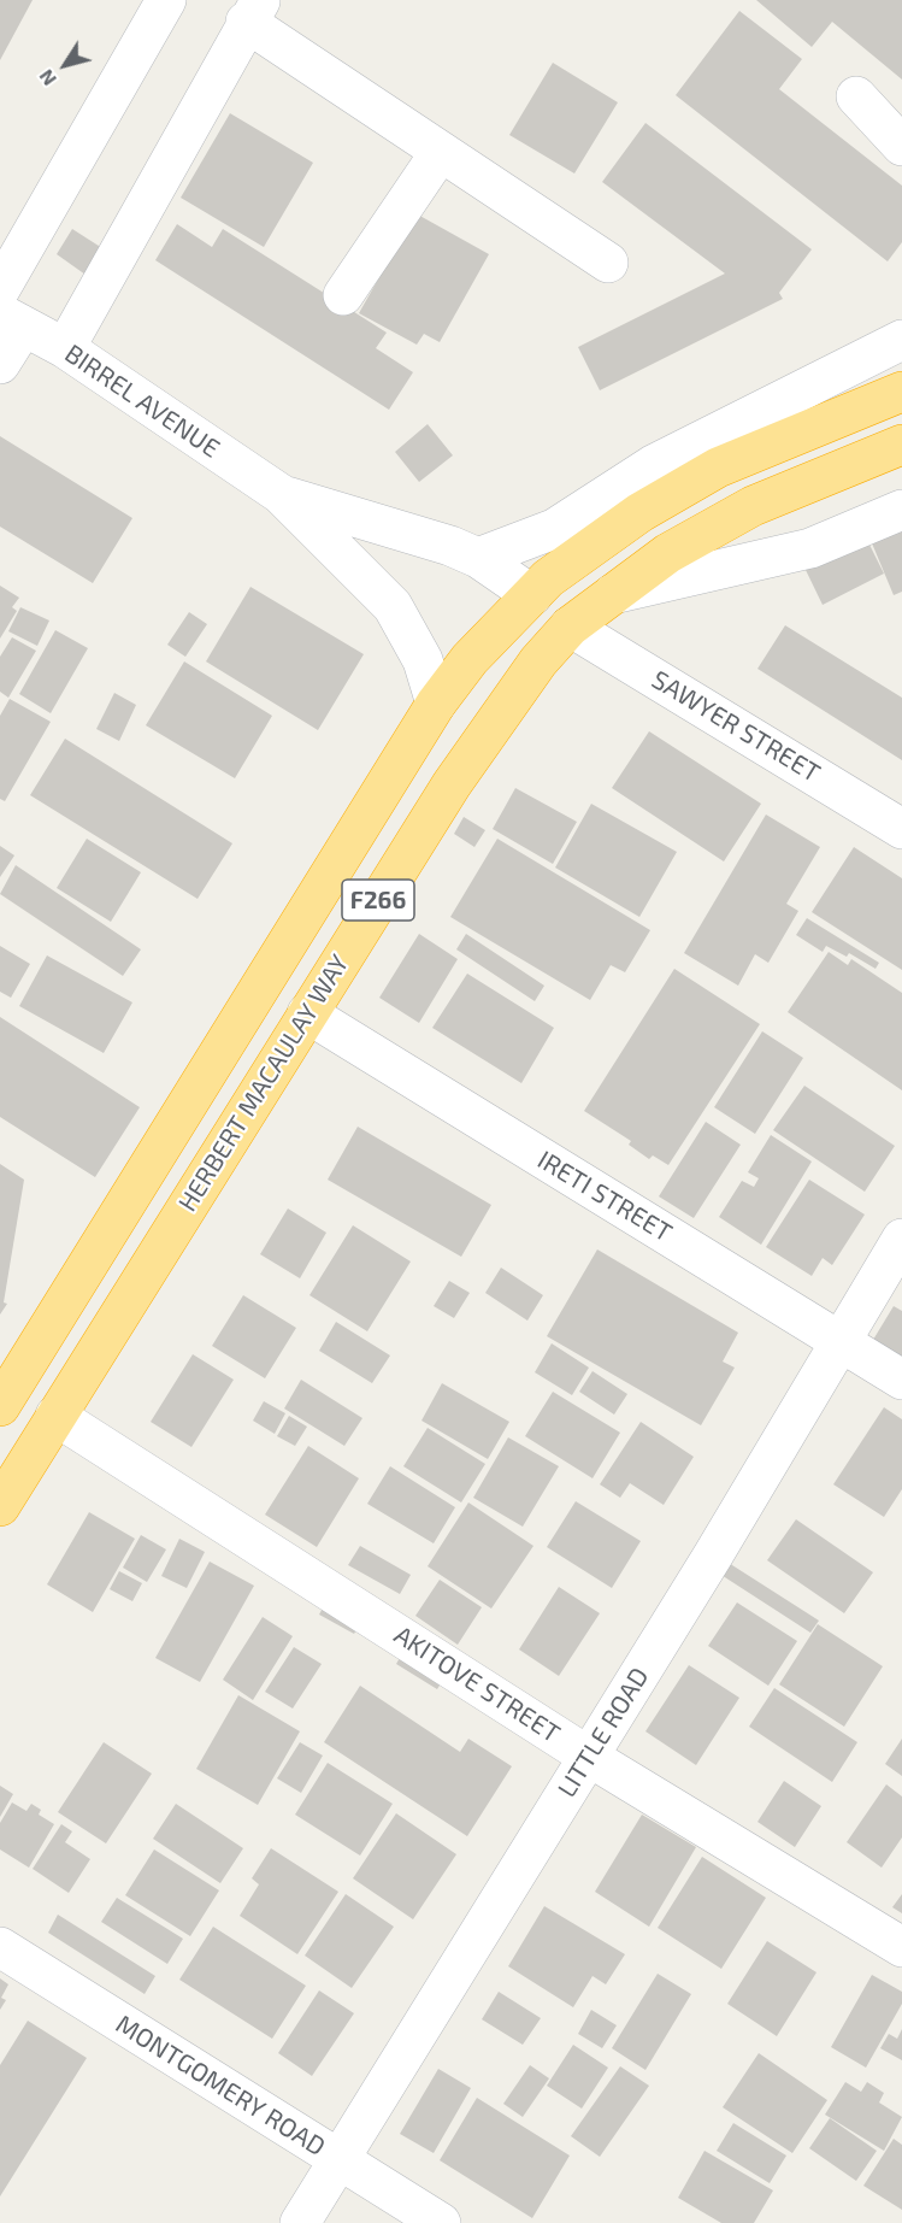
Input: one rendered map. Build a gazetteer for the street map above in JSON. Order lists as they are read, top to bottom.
{
  "streets": {
    "highway": ["F266", "HERBERT MACAULAY WAY"],
    "street": [
      "BIRREL AVENUE",
      "SAWYER STREET",
      "IRETI STREET",
      "AKITOVE STREET",
      "LITTLE ROAD",
      "MONTGOMERY ROAD"
    ]
  },
  "crossings": [
    ["SAWYER STREET", "HERBERT MACAULAY WAY"],
    ["HERBERT MACAULAY WAY", "IRETI STREET"],
    ["HERBERT MACAULAY WAY", "AKITOVE STREET"],
    ["IRETI STREET", "LITTLE ROAD"],
    ["AKITOVE STREET", "LITTLE ROAD"],
    ["LITTLE ROAD", "MONTGOMERY ROAD"]
  ],
  "north": "bottom left"
}
